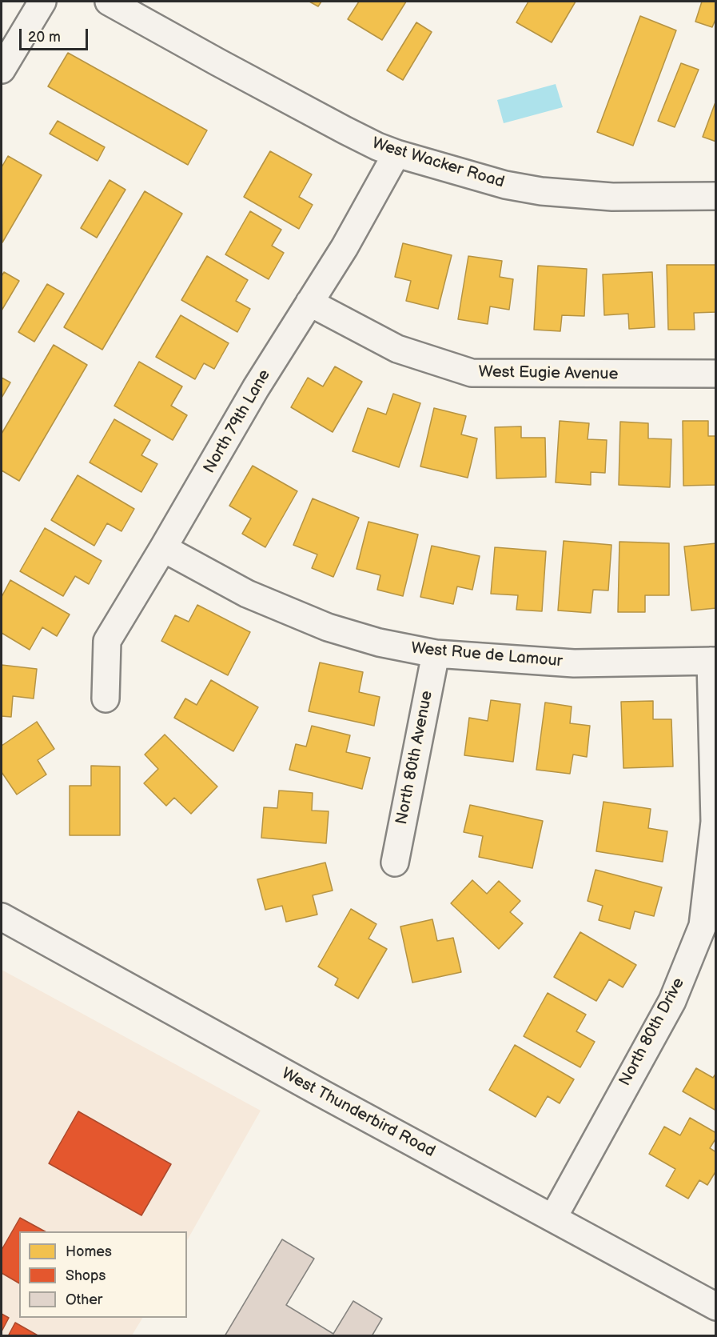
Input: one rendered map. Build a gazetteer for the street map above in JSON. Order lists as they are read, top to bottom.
{
  "streets": {
    "street": [
      "West Wacker Road",
      "West Eugie Avenue",
      "North 79th Lane",
      "West Rue de Lamour",
      "North 80th Avenue",
      "North 80th Drive",
      "West Thunderbird Road"
    ]
  },
  "crossings": [
    ["West Wacker Road", "North 79th Lane"],
    ["West Eugie Avenue", "North 79th Lane"],
    ["North 79th Lane", "West Rue de Lamour"],
    ["West Rue de Lamour", "North 80th Avenue"],
    ["West Rue de Lamour", "North 80th Drive"],
    ["North 80th Drive", "West Thunderbird Road"]
  ],
  "legend": ["Homes", "Shops", "Other"],
  "scale_bar": "20 m"
}
